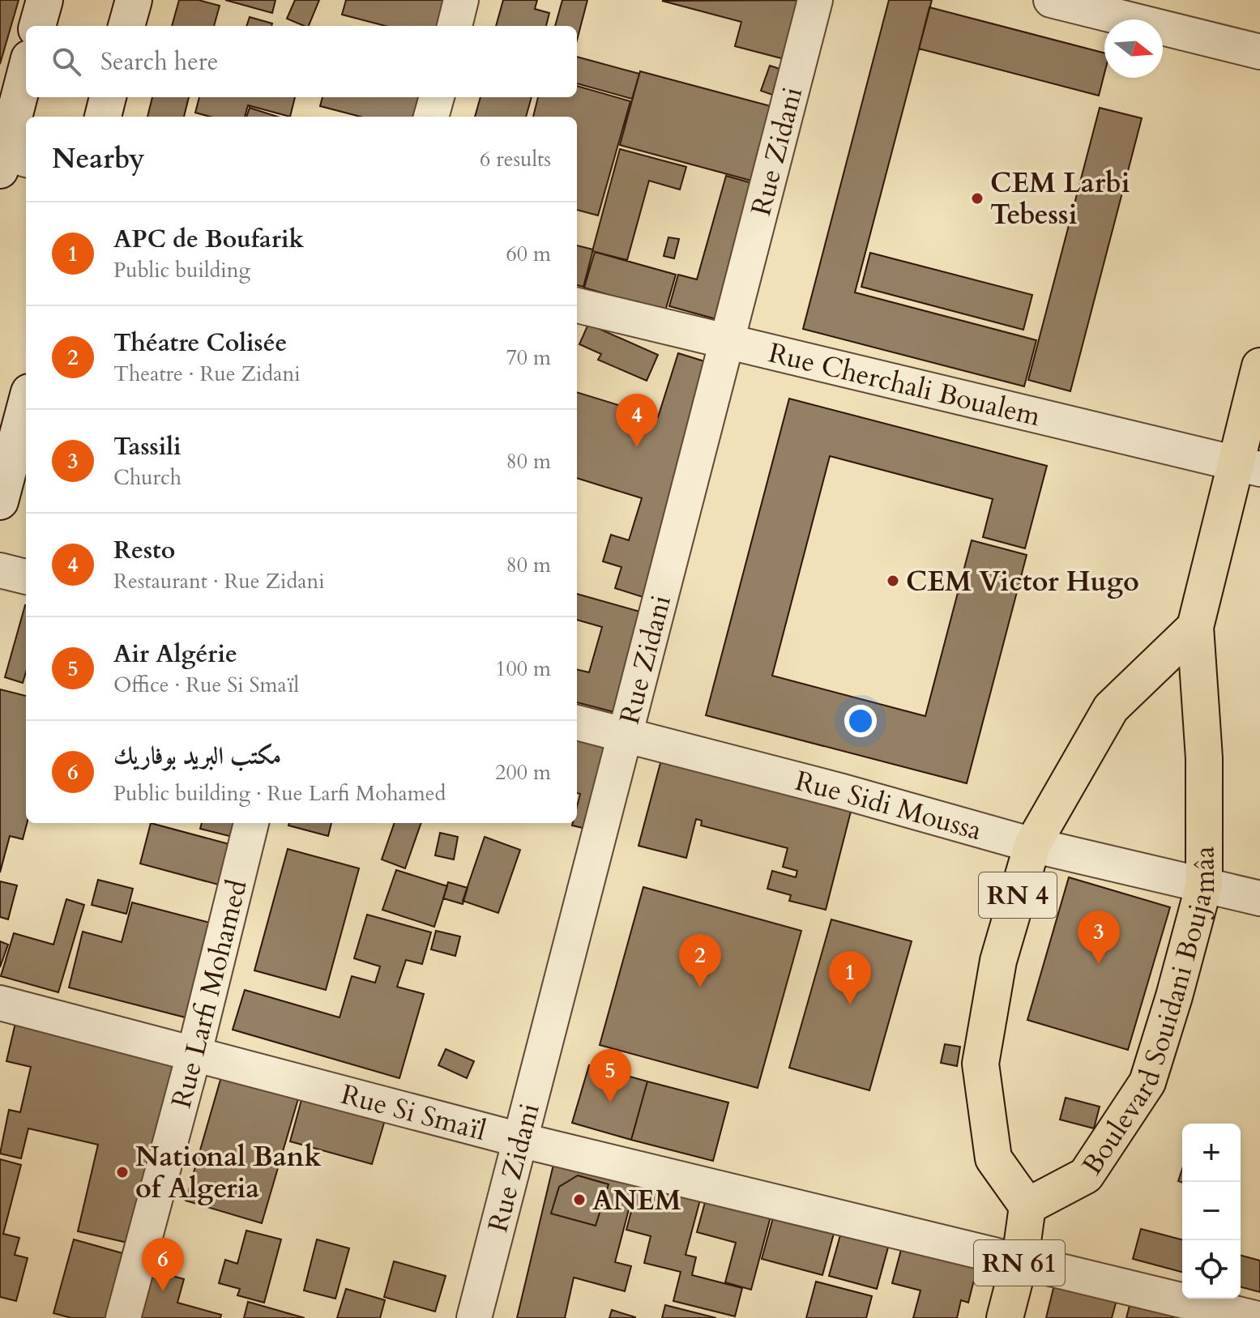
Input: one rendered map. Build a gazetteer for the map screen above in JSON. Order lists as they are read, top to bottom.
{
  "streets": {
    "main road": ["RN 4", "Boulevard Souidani Boujamâa", "RN 61"],
    "street": [
      "Rue Zidani",
      "Rue Cherchali Boualem",
      "Rue Sidi Moussa",
      "Rue Larfi Mohamed",
      "Rue Si Smaïl"
    ]
  },
  "crossings": [
    ["Rue Zidani", "Rue Cherchali Boualem"],
    ["Rue Zidani", "Rue Sidi Moussa"],
    ["Rue Zidani", "Rue Si Smaïl"],
    ["Rue Cherchali Boualem", "Boulevard Souidani Boujamâa"],
    ["Rue Sidi Moussa", "RN 4"],
    ["Rue Sidi Moussa", "Boulevard Souidani Boujamâa"],
    ["RN 4", "Boulevard Souidani Boujamâa"],
    ["RN 4", "RN 61"],
    ["Rue Larfi Mohamed", "Rue Si Smaïl"],
    ["Boulevard Souidani Boujamâa", "RN 61"],
    ["Rue Si Smaïl", "RN 61"]
  ],
  "places": [
    "CEM Larbi Tebessi",
    "CEM Victor Hugo",
    "National Bank of Algeria",
    "ANEM"
  ],
  "north": "right",
  "page": {
    "search": "Search here",
    "heading": ["Nearby", "6 results"],
    "list": [
      {
        "mark": "1",
        "name": "APC de Boufarik",
        "note": "Public building",
        "value": "60 m"
      },
      {
        "mark": "2",
        "name": "Théatre Colisée",
        "note": "Theatre · Rue Zidani",
        "value": "70 m"
      },
      {
        "mark": "3",
        "name": "Tassili",
        "note": "Church",
        "value": "80 m"
      },
      {
        "mark": "4",
        "name": "Resto",
        "note": "Restaurant · Rue Zidani",
        "value": "80 m"
      },
      {
        "mark": "5",
        "name": "Air Algérie",
        "note": "Office · Rue Si Smaïl",
        "value": "100 m"
      },
      {
        "mark": "6",
        "name": "مكتب البريد بوفاريك",
        "note": "Public building · Rue Larfi Mohamed",
        "value": "200 m"
      }
    ],
    "pins": [
      "4",
      "3",
      "2",
      "1",
      "5",
      "6"
    ],
    "map_buttons": ["+", "−"]
  }
}
